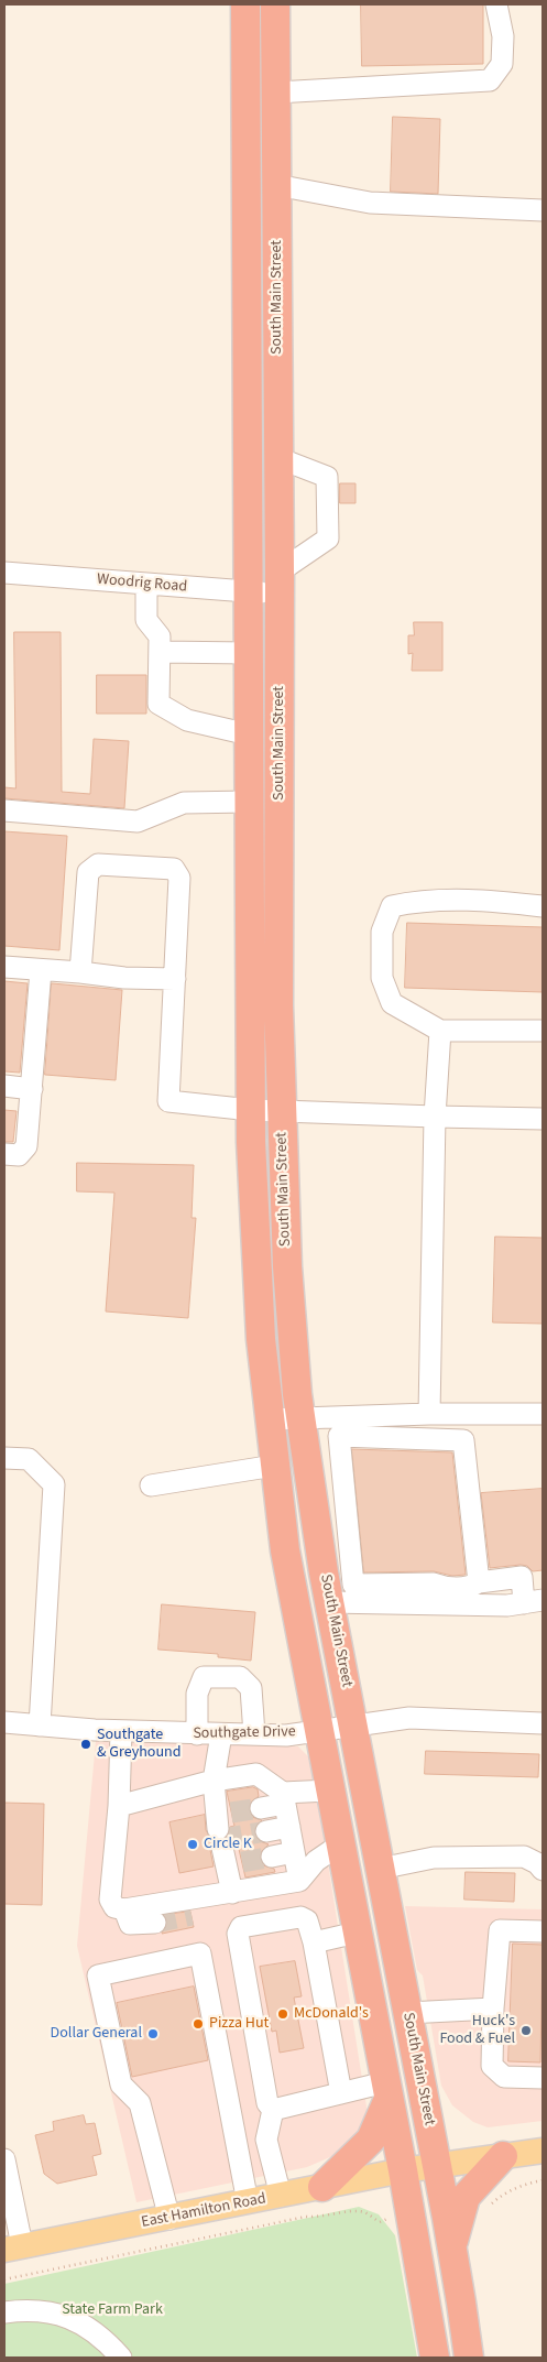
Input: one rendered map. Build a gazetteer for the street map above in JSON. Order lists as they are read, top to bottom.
{
  "streets": {
    "highway": ["South Main Street"],
    "main road": ["East Hamilton Road"],
    "street": ["Woodrig Road", "Southgate Drive"]
  },
  "crossings": [
    ["South Main Street", "Woodrig Road"],
    ["South Main Street", "Southgate Drive"],
    ["South Main Street", "East Hamilton Road"]
  ],
  "parks": ["State Farm Park"],
  "places": [
    "Southgate & Greyhound",
    "Circle K",
    "McDonald's",
    "Pizza Hut",
    "Huck's Food & Fuel",
    "Dollar General"
  ]
}
